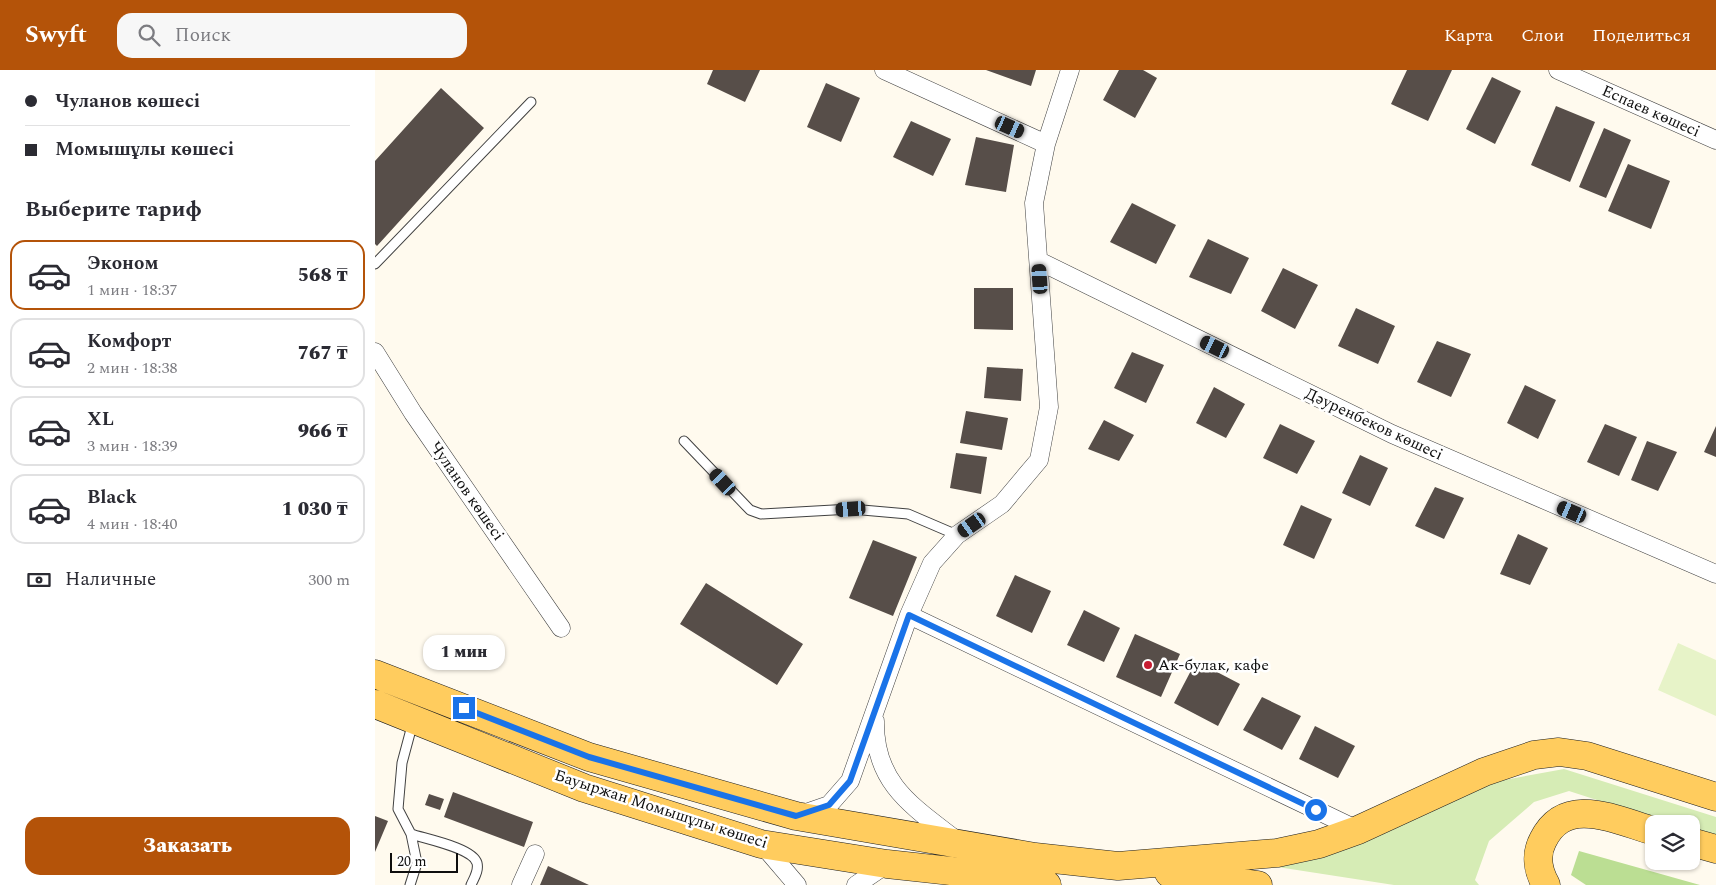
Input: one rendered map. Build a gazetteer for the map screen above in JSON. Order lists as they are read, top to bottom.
{
  "streets": {
    "main road": ["Бауыржан Момышұлы көшесі"],
    "street": ["Еспаев көшесі", "Дәуренбеков көшесі", "Чуланов көшесі"]
  },
  "places": ["Ак-булак, кафе"],
  "scale_bar": "20 m",
  "page": {
    "header": "Swyft",
    "search": "Поиск",
    "nav": ["Карта", "Слои", "Поделиться"],
    "banner": ["Чуланов көшесі", "Момышұлы көшесі"],
    "heading": "Выберите тариф",
    "list": [
      {
        "name": "Эконом",
        "note": "1 мин · 18:37",
        "value": "568 ₸"
      },
      {
        "name": "Комфорт",
        "note": "2 мин · 18:38",
        "value": "767 ₸"
      },
      {
        "name": "XL",
        "note": "3 мин · 18:39",
        "value": "966 ₸"
      },
      {
        "name": "Black",
        "note": "4 мин · 18:40",
        "value": "1 030 ₸"
      }
    ],
    "pay": ["Наличные", "300 m"],
    "bubble": "1 мин",
    "buttons": "Заказать",
    "scale": "20 m"
  }
}
